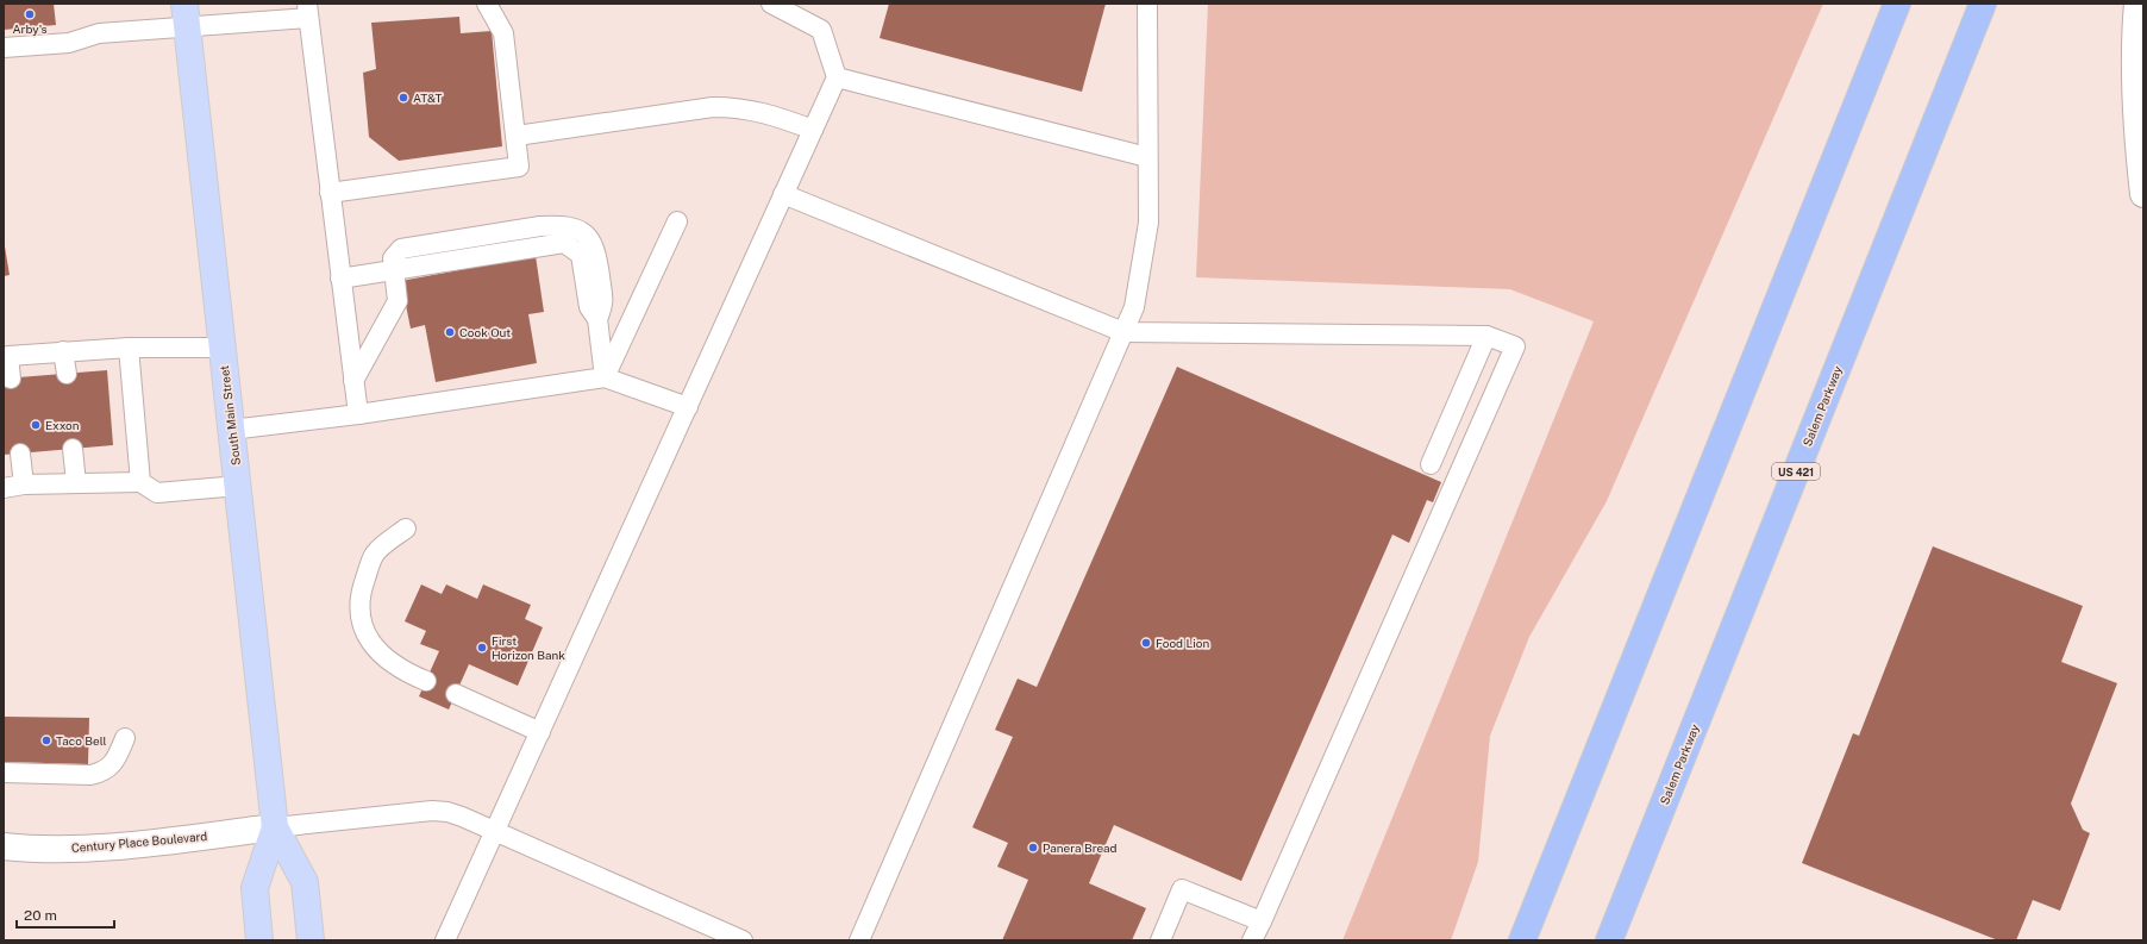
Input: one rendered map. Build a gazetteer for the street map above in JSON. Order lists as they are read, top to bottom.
{
  "streets": {
    "highway": ["Salem Parkway", "US 421"],
    "main road": ["South Main Street"],
    "street": ["Century Place Boulevard"]
  },
  "crossings": [
    ["South Main Street", "Century Place Boulevard"]
  ],
  "places": [
    "Arby's",
    "AT&T",
    "Cook Out",
    "Exxon",
    "Food Lion",
    "First Horizon Bank",
    "Taco Bell",
    "Panera Bread"
  ],
  "scale_bar": "20 m"
}
